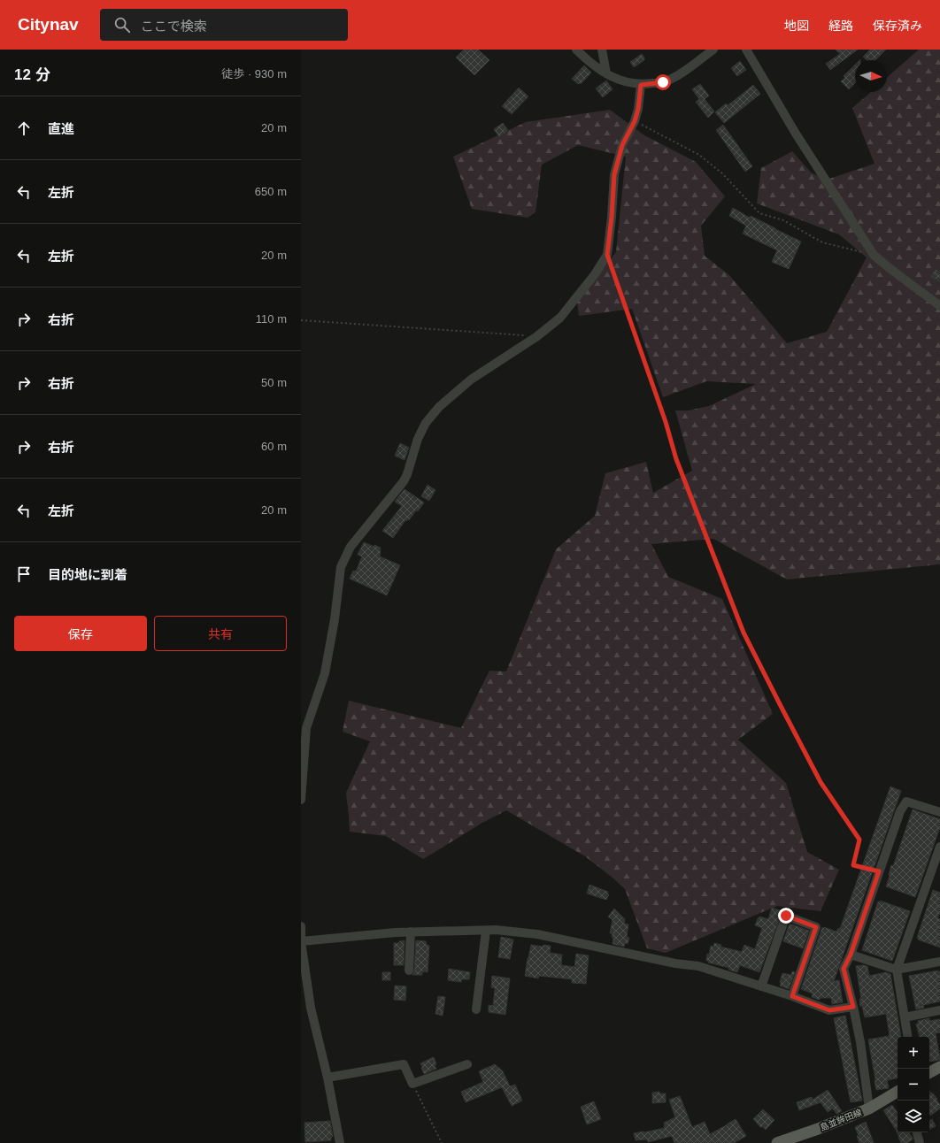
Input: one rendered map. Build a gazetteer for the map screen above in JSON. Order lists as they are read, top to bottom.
{
  "streets": {
    "main road": ["島並鉾田線"]
  },
  "north": "right",
  "page": {
    "header": "Citynav",
    "search": "ここで検索",
    "nav": ["地図", "経路", "保存済み"],
    "heading": ["12 分", "徒歩 · 930 m"],
    "list": [
      ["直進", "20 m"],
      ["左折", "650 m"],
      ["左折", "20 m"],
      ["右折", "110 m"],
      ["右折", "50 m"],
      ["右折", "60 m"],
      ["左折", "20 m"],
      "目的地に到着"
    ],
    "buttons": ["保存", "共有"],
    "map_buttons": ["+", "−"]
  }
}
